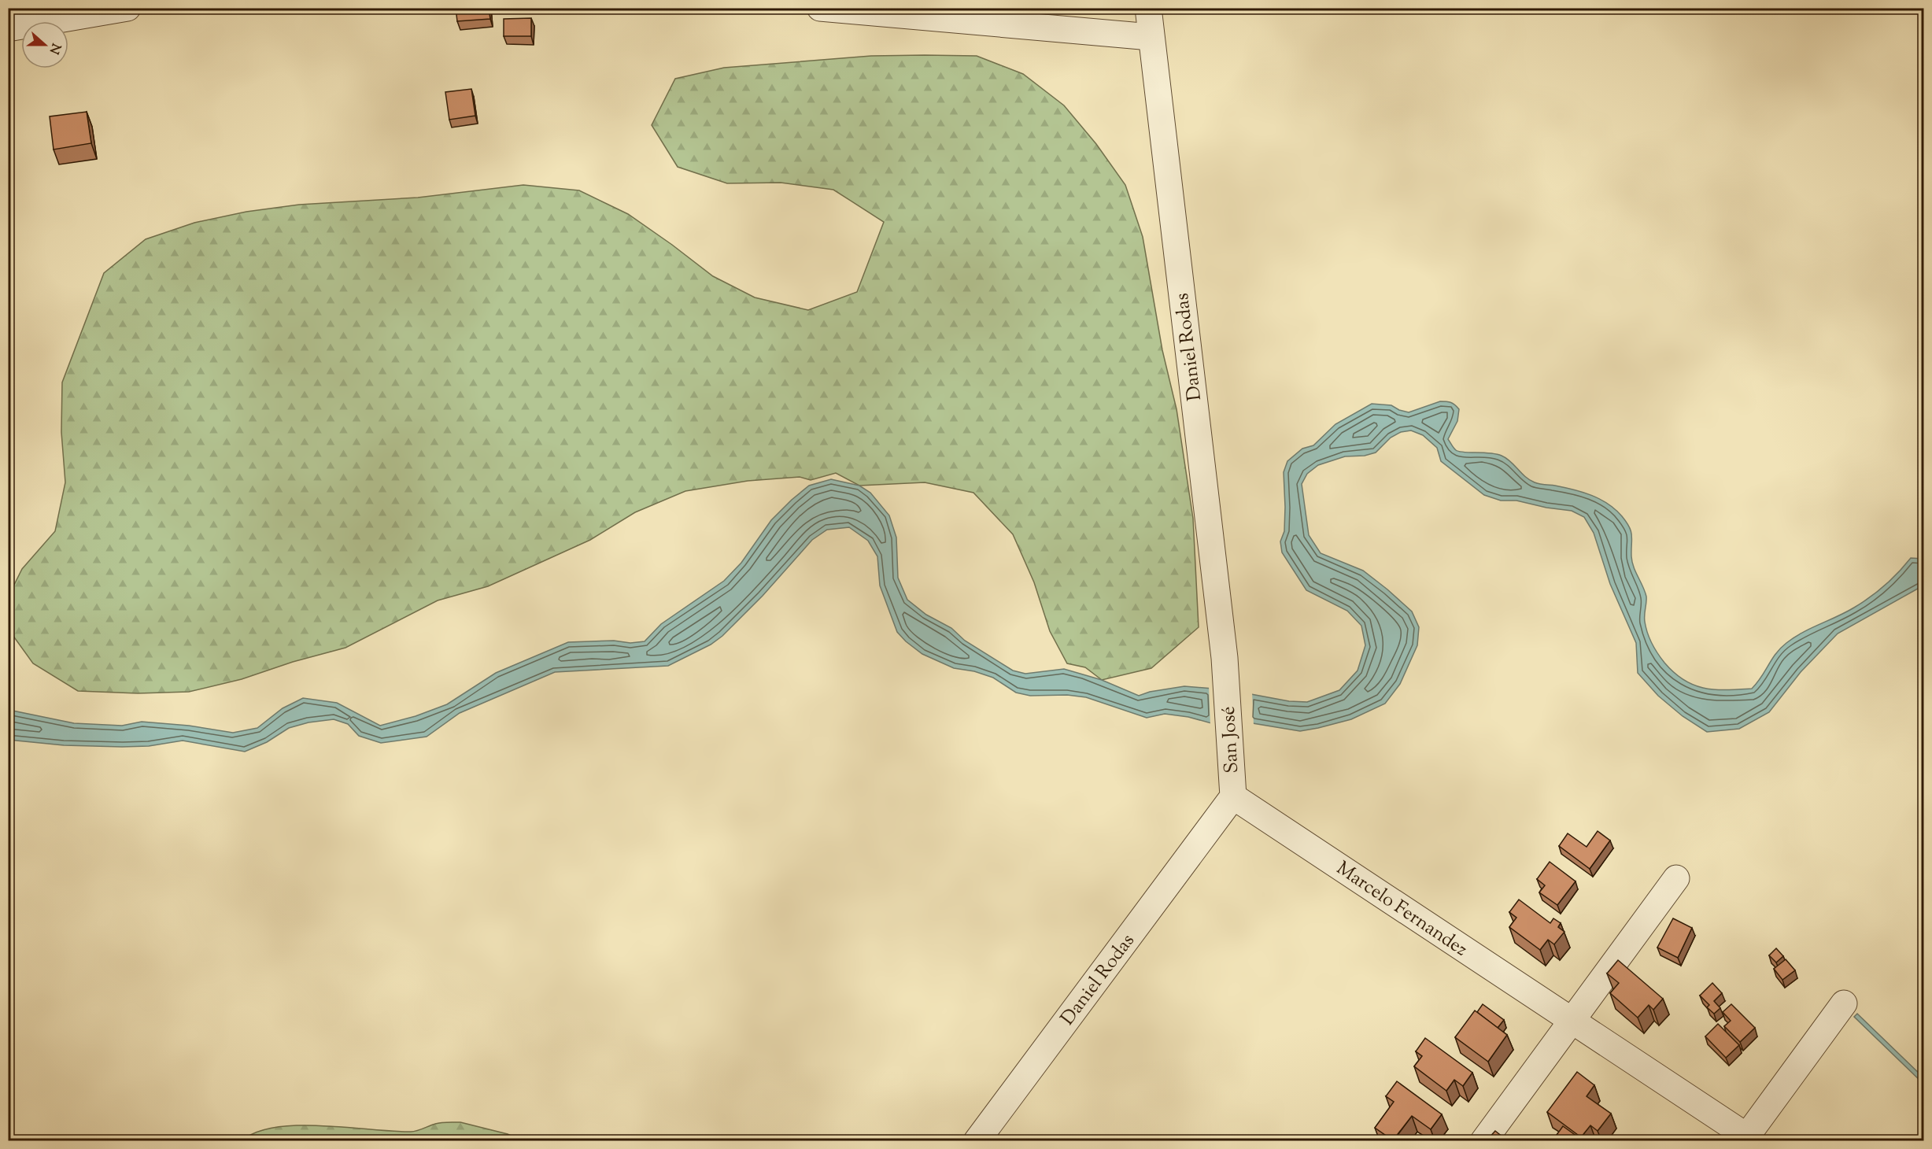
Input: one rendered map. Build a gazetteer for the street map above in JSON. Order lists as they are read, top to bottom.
{
  "streets": {
    "street": ["Daniel Rodas", "San José", "Marcelo Fernandez"]
  },
  "crossings": [
    ["Daniel Rodas", "San José"],
    ["San José", "Marcelo Fernandez"]
  ],
  "north": "right"
}
